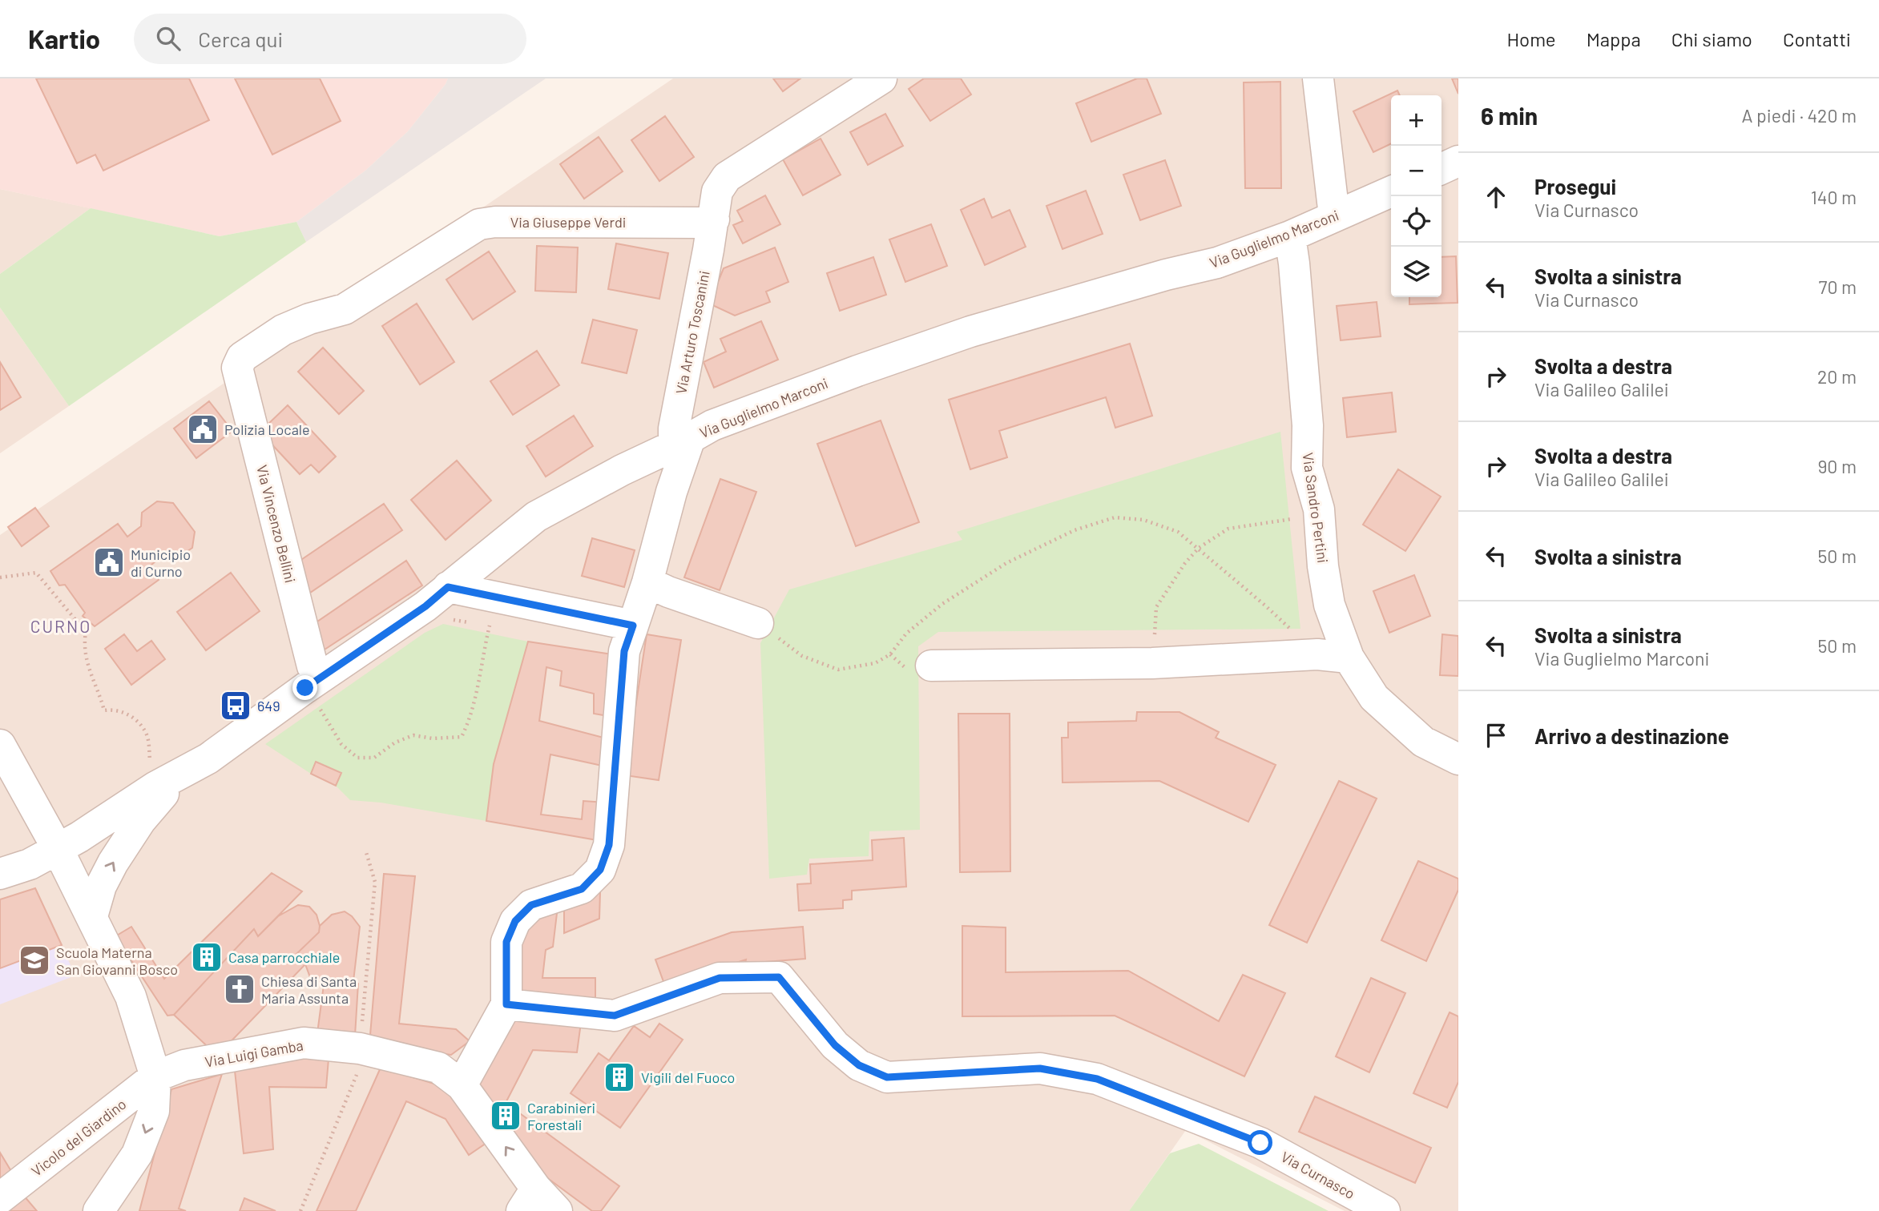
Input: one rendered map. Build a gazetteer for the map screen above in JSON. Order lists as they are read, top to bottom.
{
  "streets": {
    "street": [
      "Via Giuseppe Verdi",
      "Via Guglielmo Marconi",
      "Via Arturo Toscanini",
      "Via Sandro Pertini",
      "Via Vincenzo Bellini",
      "Via Luigi Gamba",
      "Vicolo del Giardino",
      "Via Curnasco"
    ]
  },
  "crossings": [
    ["Via Giuseppe Verdi", "Via Arturo Toscanini"],
    ["Via Giuseppe Verdi", "Via Vincenzo Bellini"],
    ["Via Guglielmo Marconi", "Via Arturo Toscanini"],
    ["Via Guglielmo Marconi", "Via Sandro Pertini"],
    ["Via Guglielmo Marconi", "Via Vincenzo Bellini"],
    ["Via Arturo Toscanini", "Via Curnasco"],
    ["Via Luigi Gamba", "Vicolo del Giardino"]
  ],
  "districts": ["CURNO"],
  "places": {
    "public building": ["Polizia Locale", "Municipio di Curno"],
    "bus stop": ["649"],
    "building": ["Casa parrocchiale", "Vigili del Fuoco", "Carabinieri Forestali"],
    "school or university": ["Scuola Materna San Giovanni Bosco"],
    "church": ["Chiesa di Santa Maria Assunta"]
  },
  "page": {
    "header": "Kartio",
    "search": "Cerca qui",
    "nav": [
      "Home",
      "Mappa",
      "Chi siamo",
      "Contatti"
    ],
    "heading": ["6 min", "A piedi · 420 m"],
    "map_buttons": ["+", "−"],
    "list": [
      ["Prosegui", "Via Curnasco", "140 m"],
      ["Svolta a sinistra", "Via Curnasco", "70 m"],
      ["Svolta a destra", "Via Galileo Galilei", "20 m"],
      ["Svolta a destra", "Via Galileo Galilei", "90 m"],
      ["Svolta a sinistra", "50 m"],
      ["Svolta a sinistra", "Via Guglielmo Marconi", "50 m"],
      "Arrivo a destinazione"
    ]
  }
}
